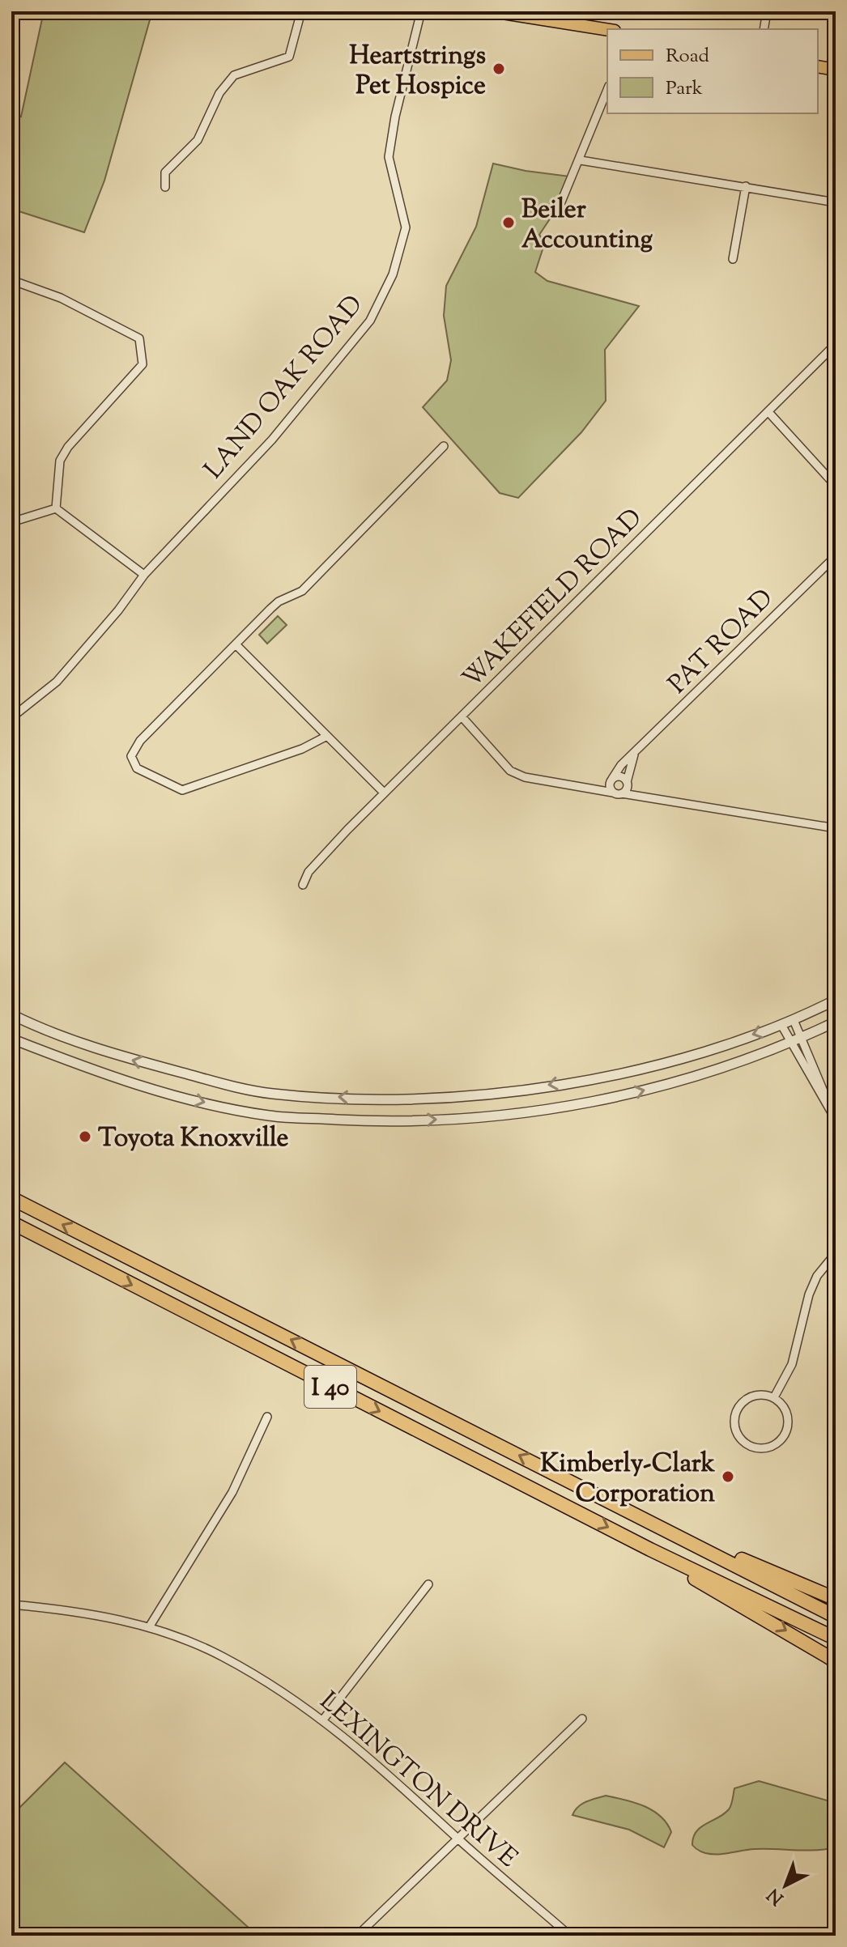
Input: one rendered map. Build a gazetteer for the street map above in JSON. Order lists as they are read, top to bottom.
{
  "streets": {
    "highway": ["I 40"],
    "street": [
      "LAND OAK ROAD",
      "WAKEFIELD ROAD",
      "PAT ROAD",
      "LEXINGTON DRIVE"
    ]
  },
  "places": [
    "Heartstrings Pet Hospice",
    "Beiler Accounting",
    "Toyota Knoxville",
    "Kimberly-Clark Corporation"
  ],
  "legend": ["Road", "Park"],
  "north": "bottom left"
}
